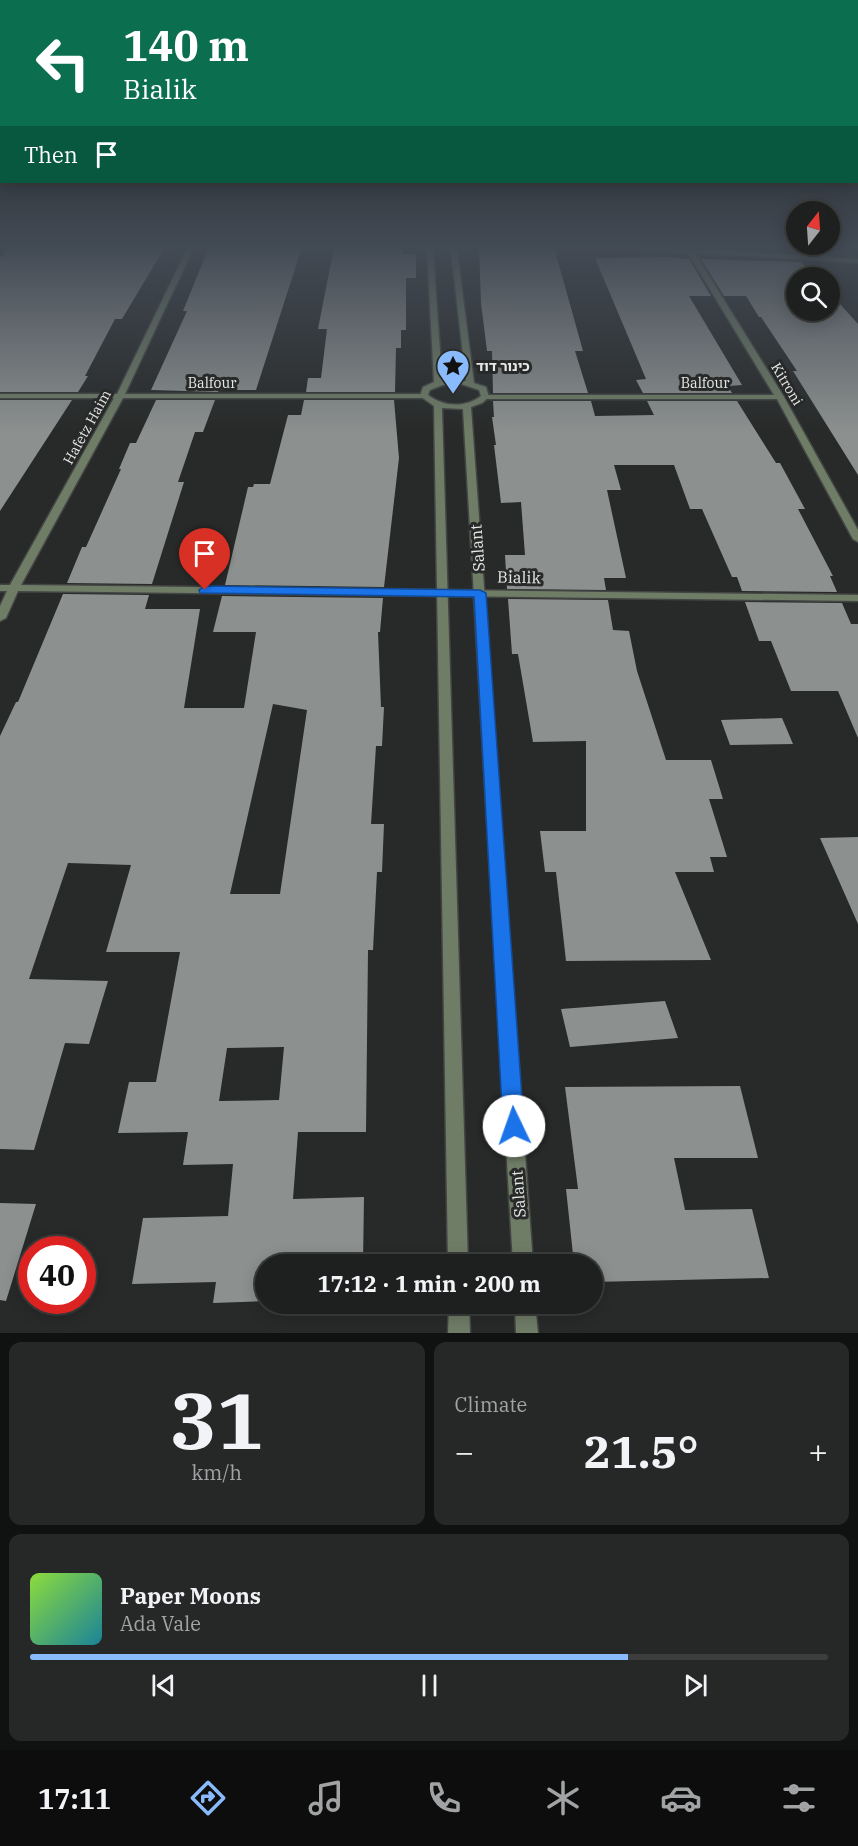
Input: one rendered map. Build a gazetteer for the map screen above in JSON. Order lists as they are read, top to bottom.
{
  "streets": {
    "street": [
      "Balfour",
      "Kitroni",
      "Hafetz Haim",
      "Salant",
      "Bialik"
    ]
  },
  "crossings": [
    ["Balfour", "Kitroni"],
    ["Balfour", "Hafetz Haim"],
    ["Hafetz Haim", "Bialik"],
    ["Salant", "Bialik"]
  ],
  "places": {
    "place": ["כינור דוד"]
  },
  "north": "top",
  "page": {
    "turn": ["140 m", "Bialik"],
    "then": "Then",
    "limit": "40",
    "trip": "17:12 · 1 min · 200 m",
    "tile": [
      ["31", "km/h"],
      "Climate"
    ],
    "heat": ["−", "21.5°", "+"],
    "song": ["Paper Moons", "Ada Vale"],
    "tabs": "17:11"
  }
}
